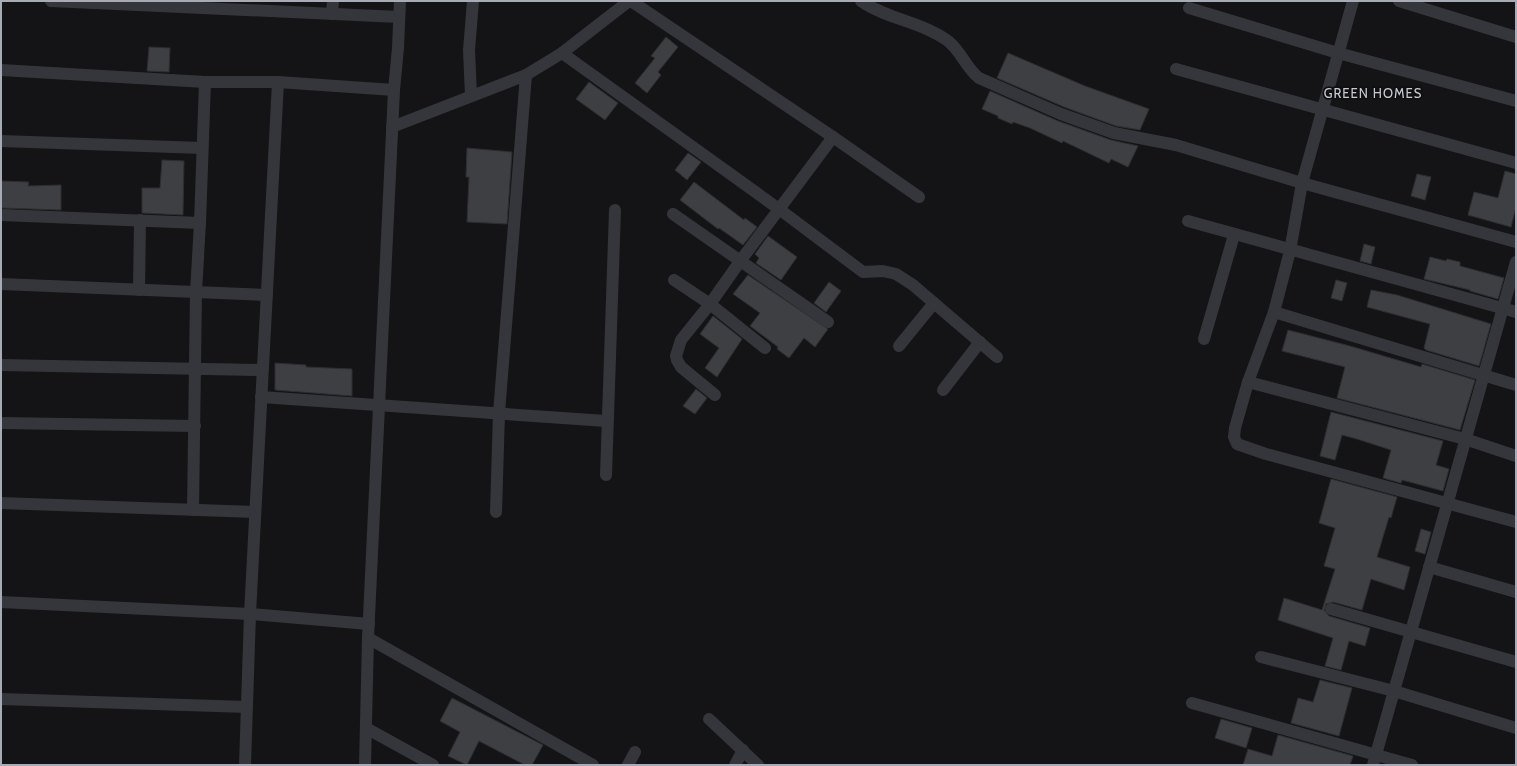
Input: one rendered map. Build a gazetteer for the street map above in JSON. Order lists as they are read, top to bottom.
{
  "districts": ["GREEN HOMES"]
}
